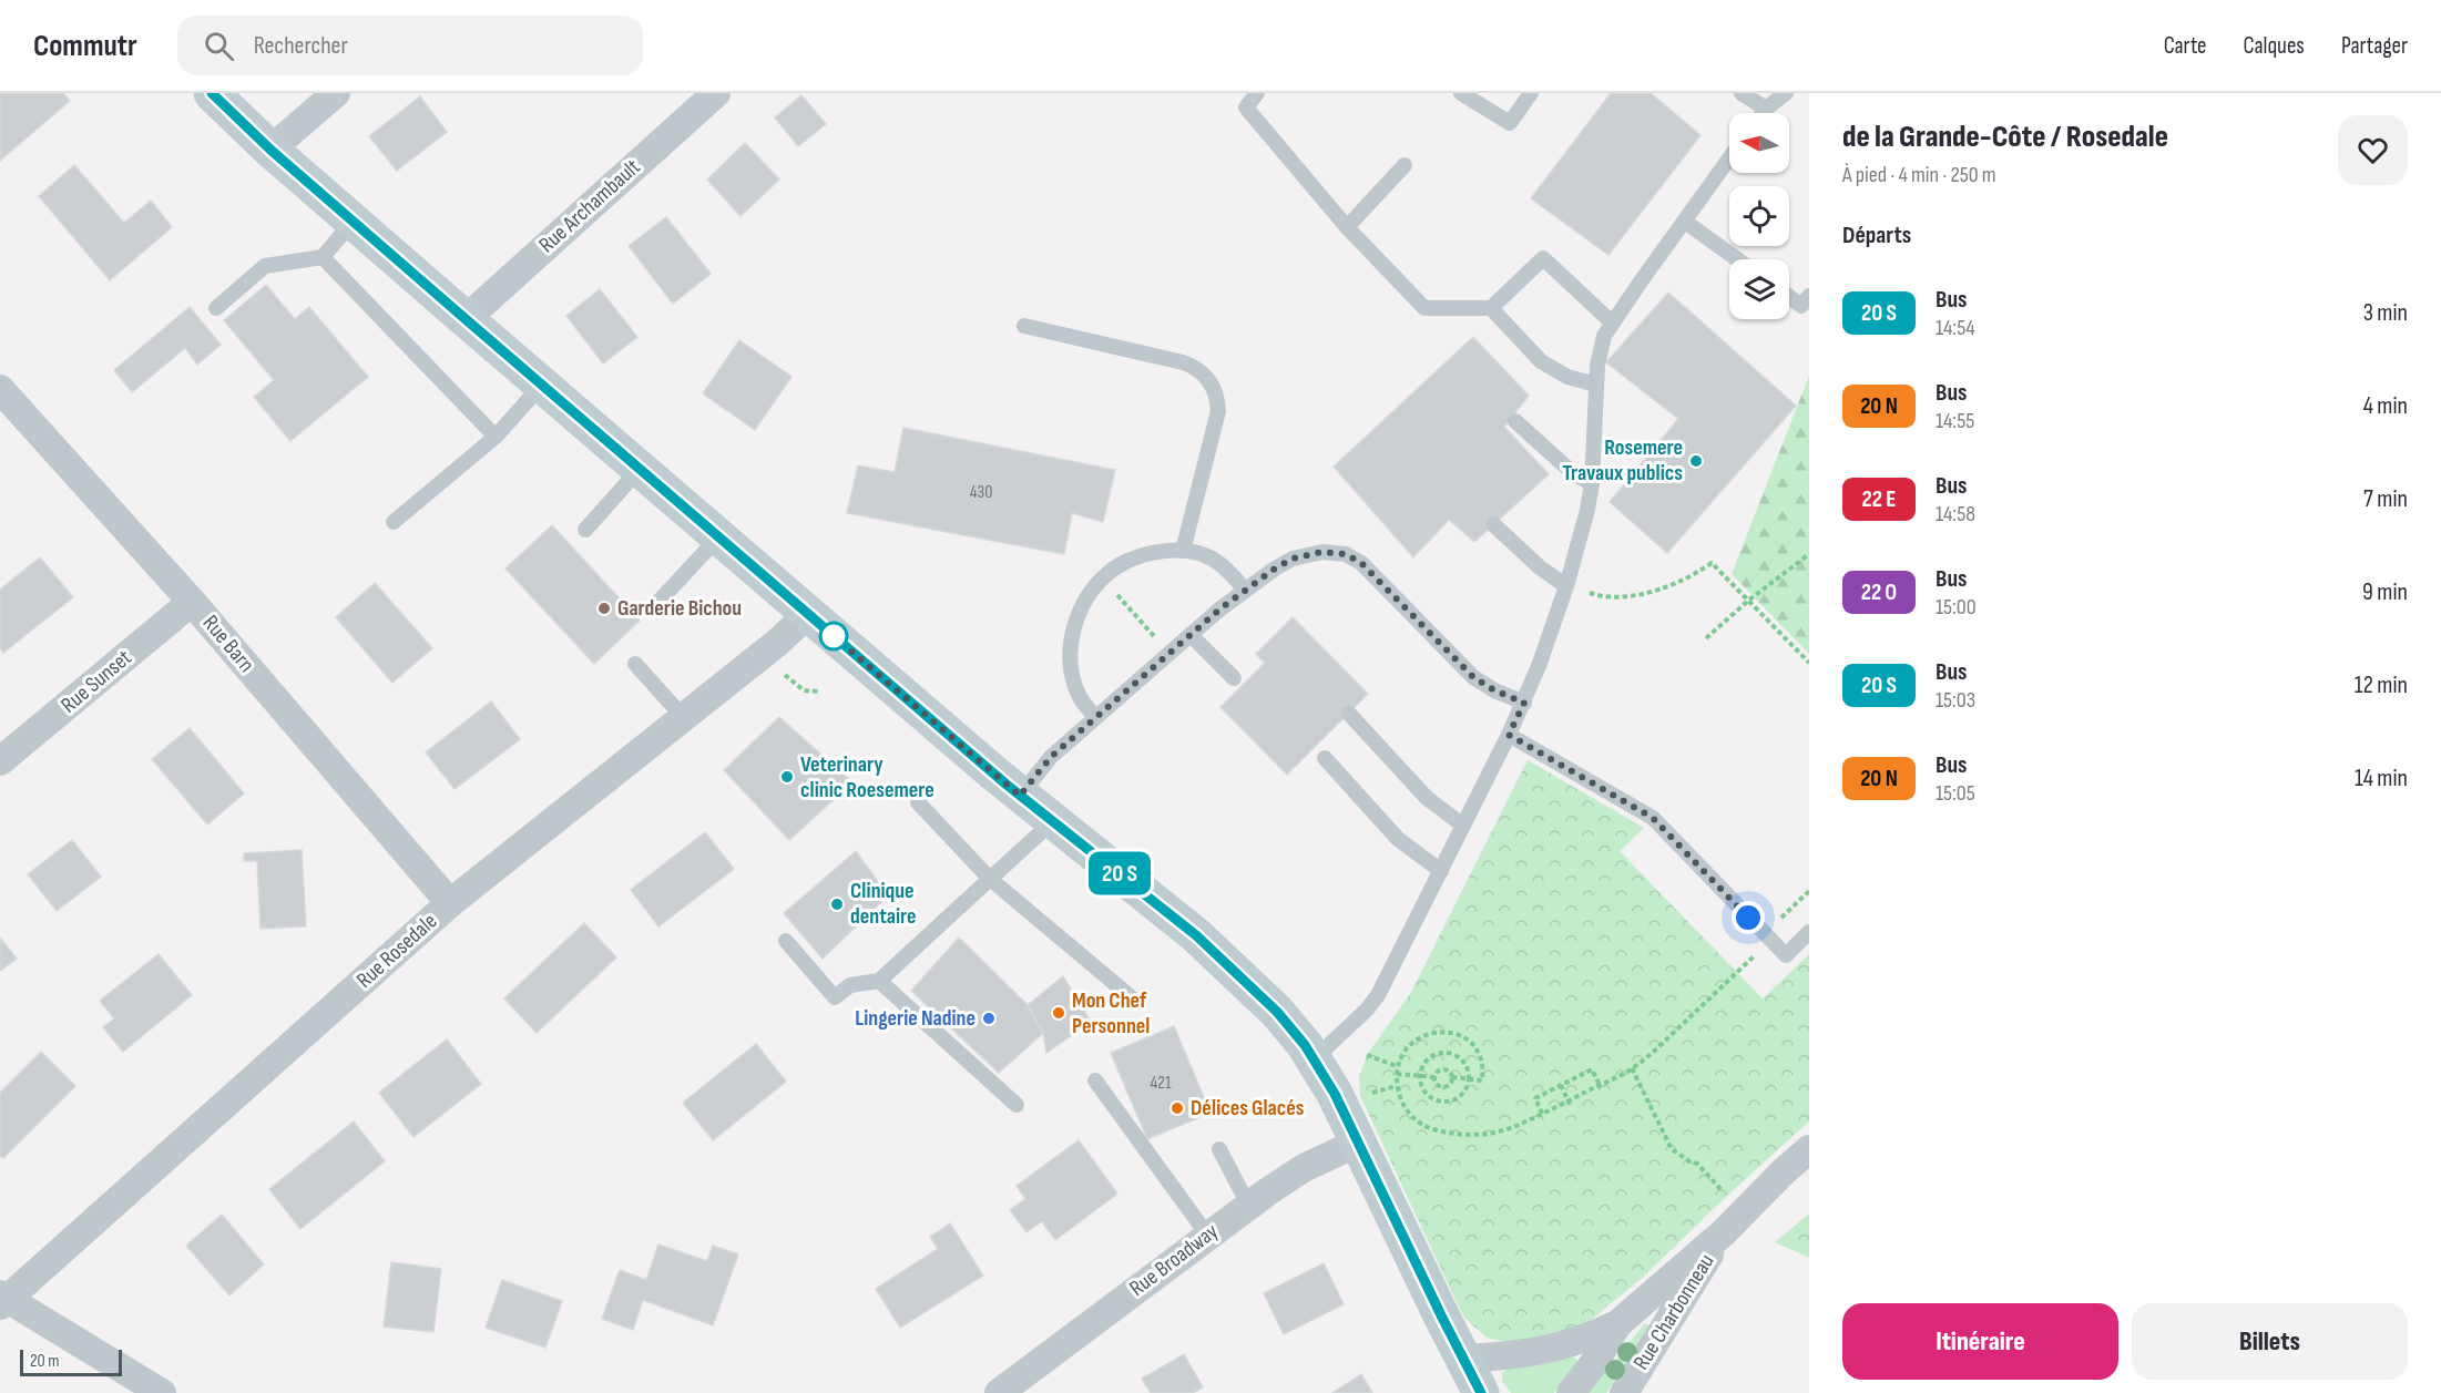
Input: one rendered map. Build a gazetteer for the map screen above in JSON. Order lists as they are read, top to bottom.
{
  "streets": {
    "street": [
      "Rue Archambault",
      "Rue Barn",
      "Rue Sunset",
      "Rue Rosedale",
      "Rue Broadway",
      "Rue Charbonneau"
    ]
  },
  "crossings": [
    ["Rue Barn", "Rue Sunset"],
    ["Rue Barn", "Rue Rosedale"]
  ],
  "places": [
    "Rosemere Travaux publics",
    "Garderie Bichou",
    "Veterinary clinic Roesemere",
    "Clinique dentaire",
    "Mon Chef Personnel",
    "Lingerie Nadine",
    "Délices Glacés"
  ],
  "house_numbers": ["430", "421"],
  "scale_bar": "20 m",
  "north": "left",
  "page": {
    "header": "Commutr",
    "search": "Rechercher",
    "nav": ["Carte", "Calques", "Partager"],
    "on_map": "20 S",
    "heading": [
      ["de la Grande-Côte / Rosedale", "À pied · 4 min · 250 m"],
      "Départs"
    ],
    "list": [
      {
        "mark": "20 S",
        "name": "Bus",
        "note": "14:54",
        "value": "3 min"
      },
      {
        "mark": "20 N",
        "name": "Bus",
        "note": "14:55",
        "value": "4 min"
      },
      {
        "mark": "22 E",
        "name": "Bus",
        "note": "14:58",
        "value": "7 min"
      },
      {
        "mark": "22 O",
        "name": "Bus",
        "note": "15:00",
        "value": "9 min"
      },
      {
        "mark": "20 S",
        "name": "Bus",
        "note": "15:03",
        "value": "12 min"
      },
      {
        "mark": "20 N",
        "name": "Bus",
        "note": "15:05",
        "value": "14 min"
      }
    ],
    "buttons": ["Itinéraire", "Billets"],
    "scale": "20 m"
  }
}
